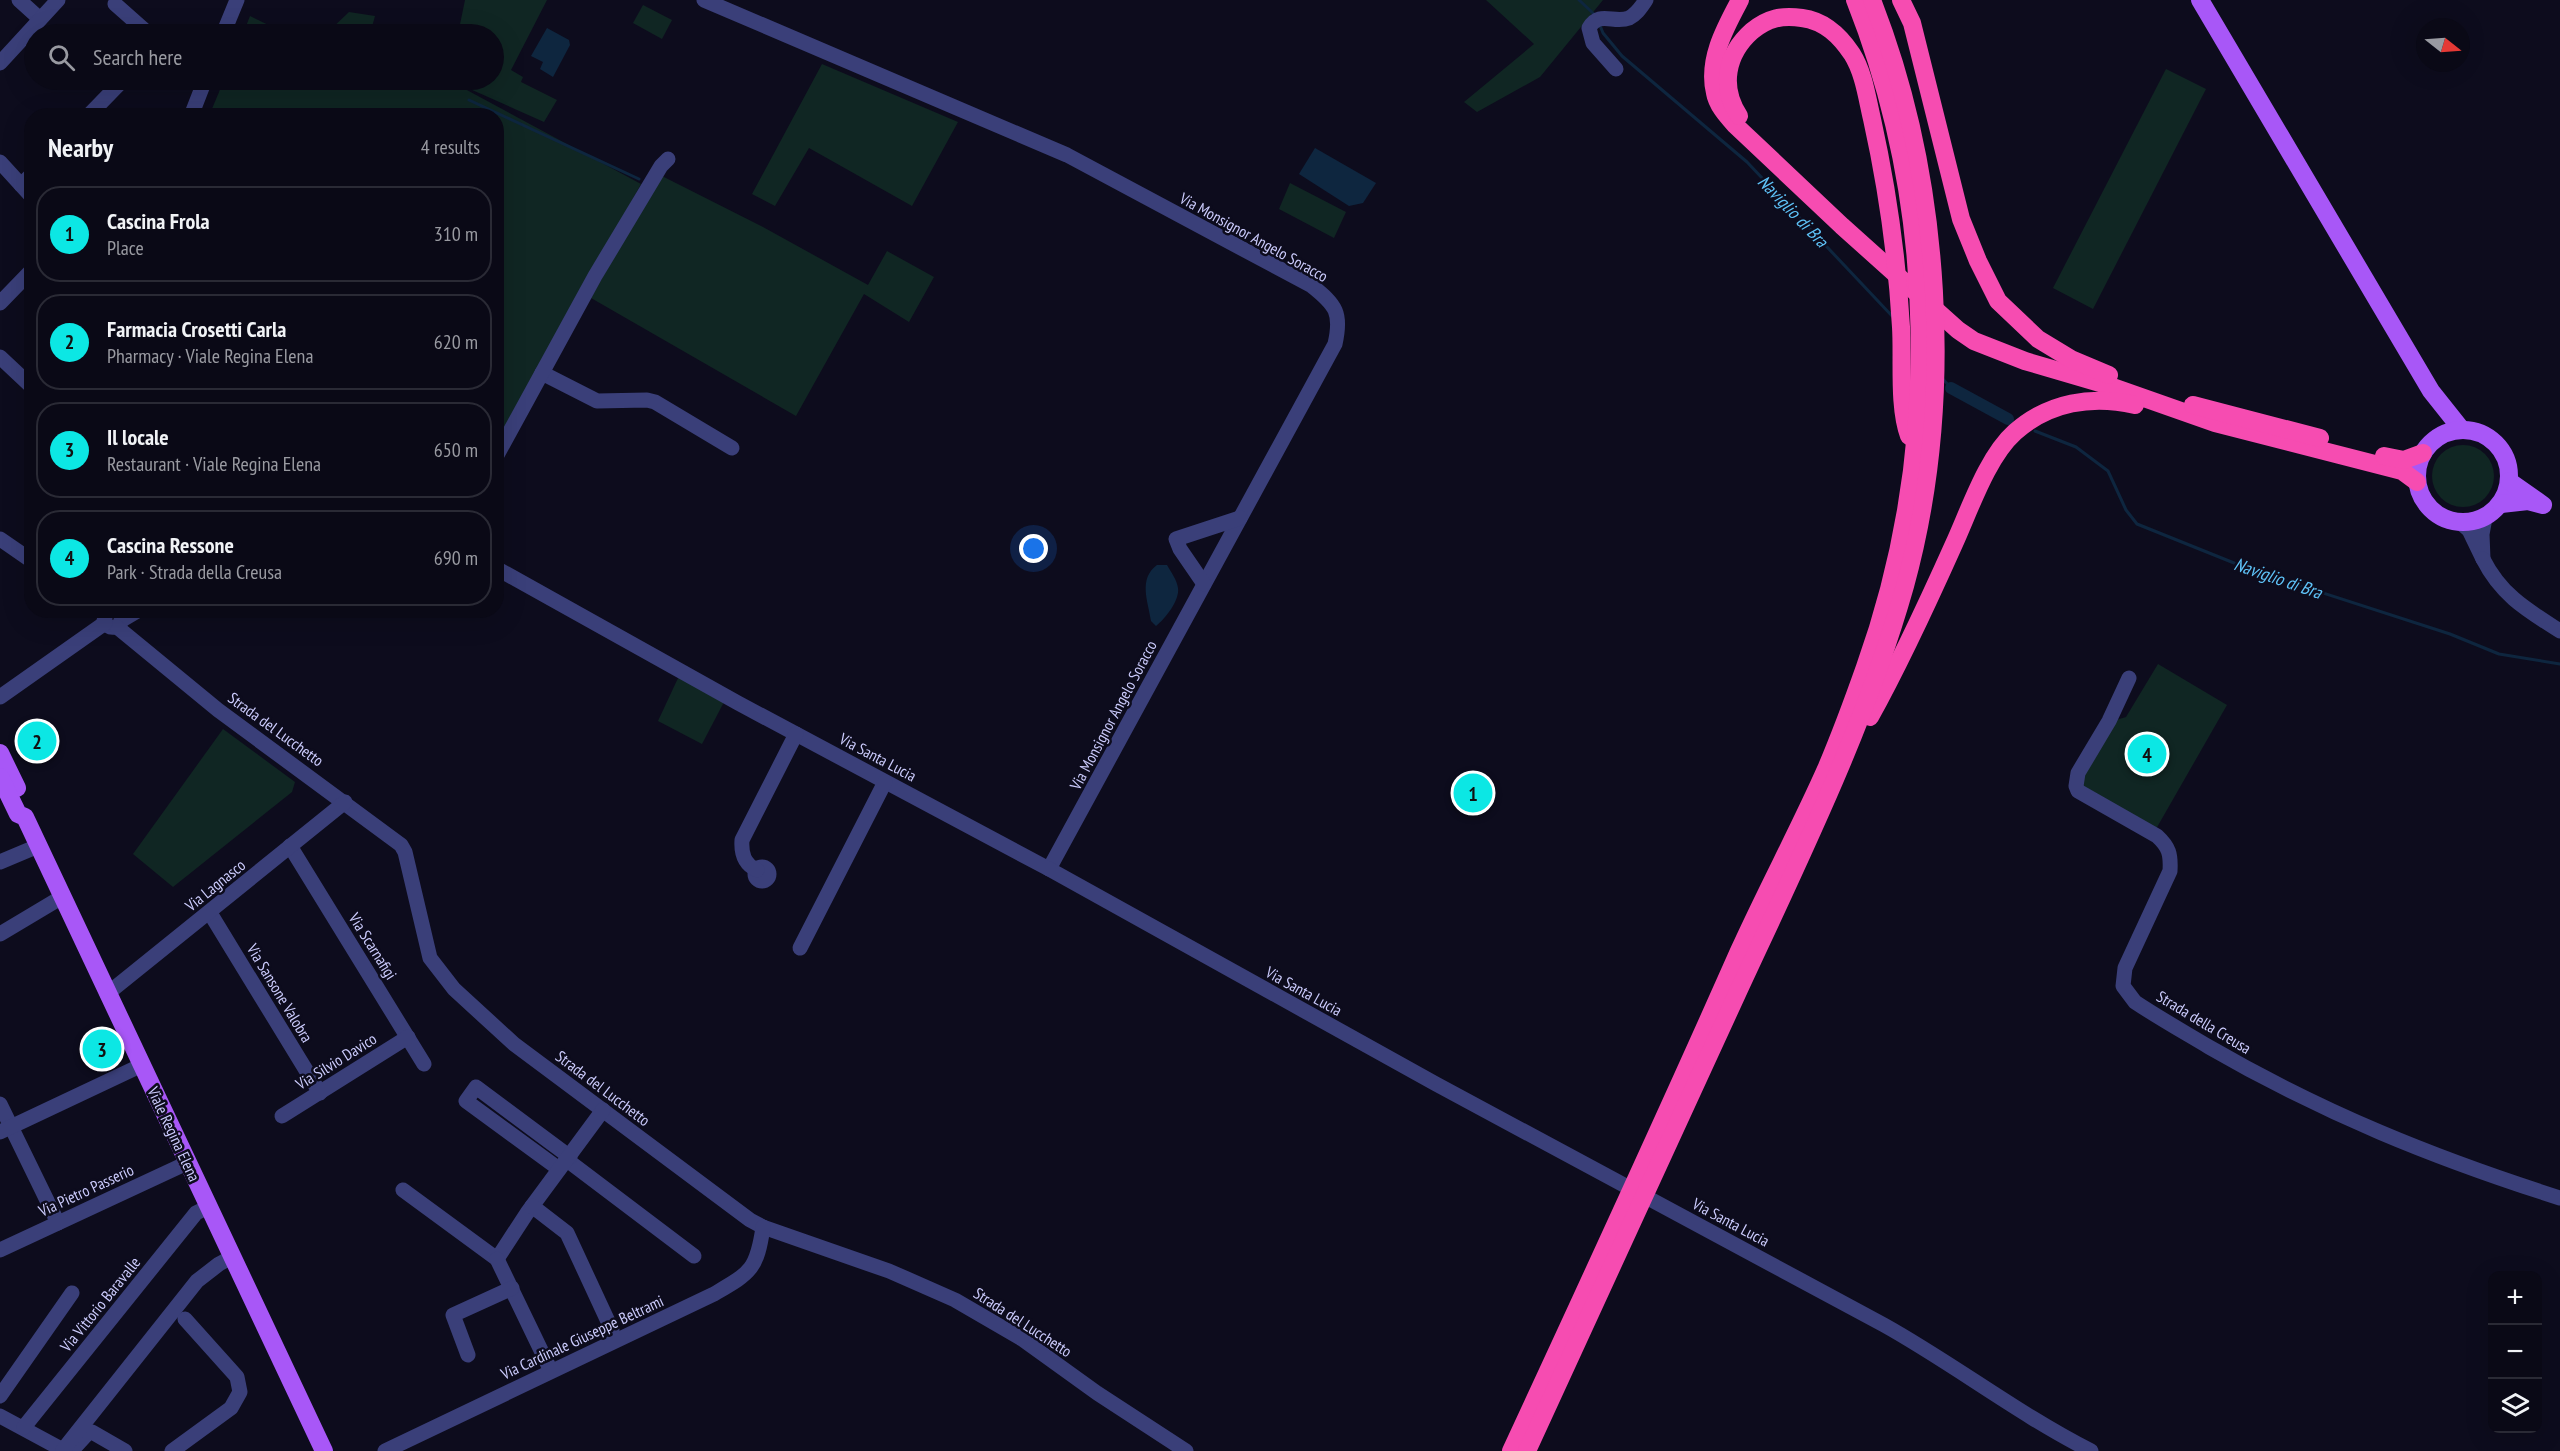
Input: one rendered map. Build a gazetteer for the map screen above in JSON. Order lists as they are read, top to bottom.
{
  "streets": {
    "main road": ["Viale Regina Elena"],
    "street": [
      "Via Monsignor Angelo Soracco",
      "Strada del Lucchetto",
      "Via Santa Lucia",
      "Via Lagnasco",
      "Via Scarnafigi",
      "Via Sansone Valobra",
      "Strada della Creusa",
      "Via Silvio Davico",
      "Via Pietro Passerio",
      "Via Vittorio Baravalle",
      "Via Cardinale Giuseppe Beltrami"
    ]
  },
  "crossings": [
    ["Via Monsignor Angelo Soracco", "Via Santa Lucia"],
    ["Strada del Lucchetto", "Via Lagnasco"],
    ["Strada del Lucchetto", "Via Cardinale Giuseppe Beltrami"],
    ["Via Lagnasco", "Via Scarnafigi"],
    ["Via Lagnasco", "Via Sansone Valobra"],
    ["Via Lagnasco", "Viale Regina Elena"],
    ["Via Scarnafigi", "Via Silvio Davico"],
    ["Via Sansone Valobra", "Via Silvio Davico"],
    ["Viale Regina Elena", "Via Pietro Passerio"],
    ["Viale Regina Elena", "Via Vittorio Baravalle"]
  ],
  "water": ["Naviglio di Bra"],
  "north": "right",
  "page": {
    "search": "Search here",
    "heading": ["Nearby", "4 results"],
    "list": [
      {
        "mark": "1",
        "name": "Cascina Frola",
        "note": "Place",
        "value": "310 m"
      },
      {
        "mark": "2",
        "name": "Farmacia Crosetti Carla",
        "note": "Pharmacy · Viale Regina Elena",
        "value": "620 m"
      },
      {
        "mark": "3",
        "name": "Il locale",
        "note": "Restaurant · Viale Regina Elena",
        "value": "650 m"
      },
      {
        "mark": "4",
        "name": "Cascina Ressone",
        "note": "Park · Strada della Creusa",
        "value": "690 m"
      }
    ],
    "pins": [
      "2",
      "4",
      "1",
      "3"
    ],
    "map_buttons": ["+", "−"]
  }
}
